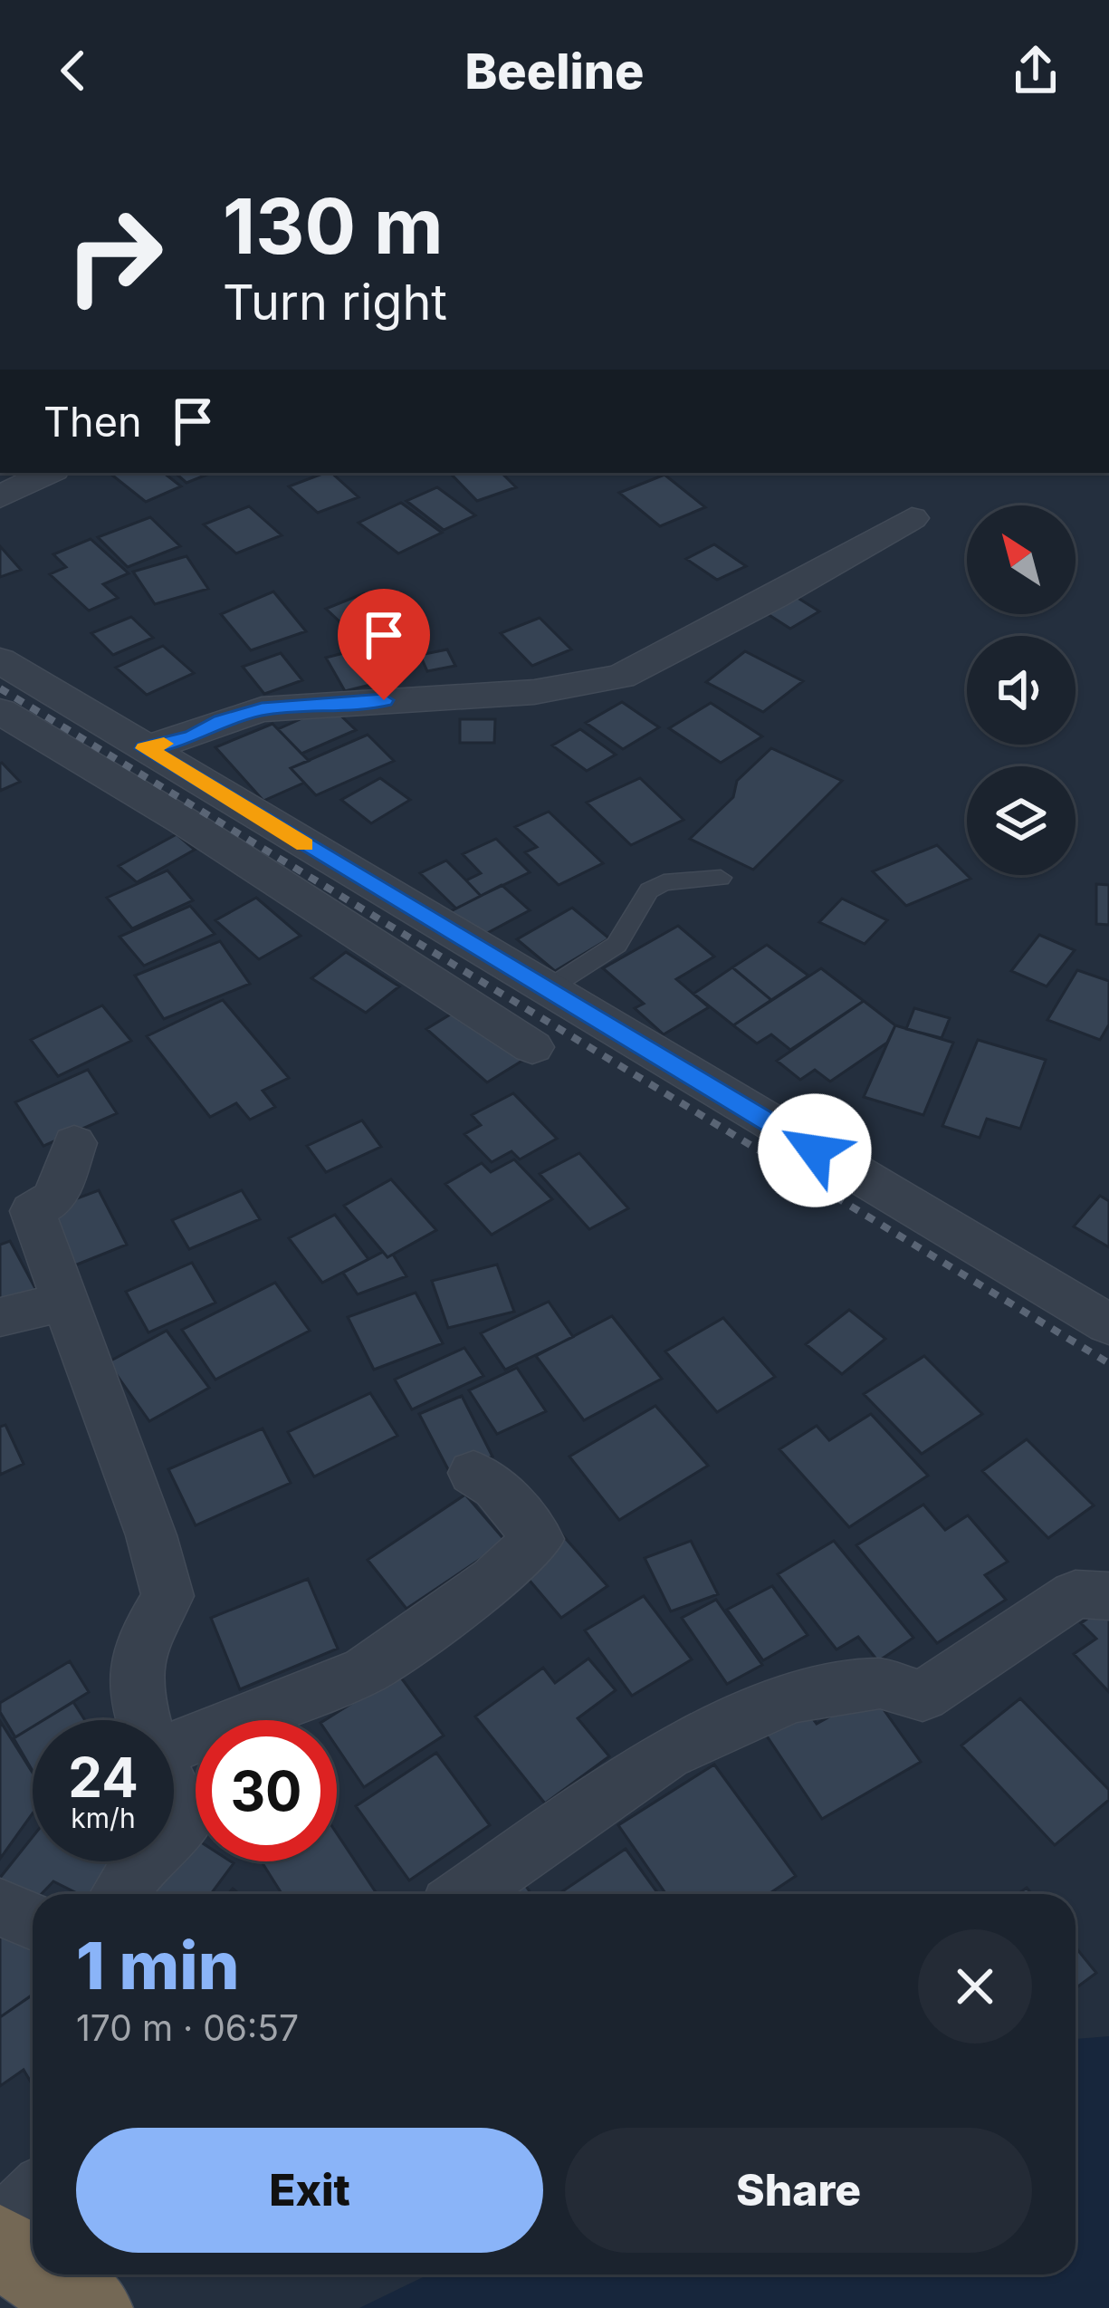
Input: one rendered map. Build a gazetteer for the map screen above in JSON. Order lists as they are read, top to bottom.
{
  "north": "top left",
  "page": {
    "header": "Beeline",
    "turn": ["130 m", "Turn right"],
    "then": "Then",
    "speed": "24 km/h",
    "limit": "30",
    "heading": ["1 min", "170 m · 06:57"],
    "buttons": ["Exit", "Share"]
  }
}
